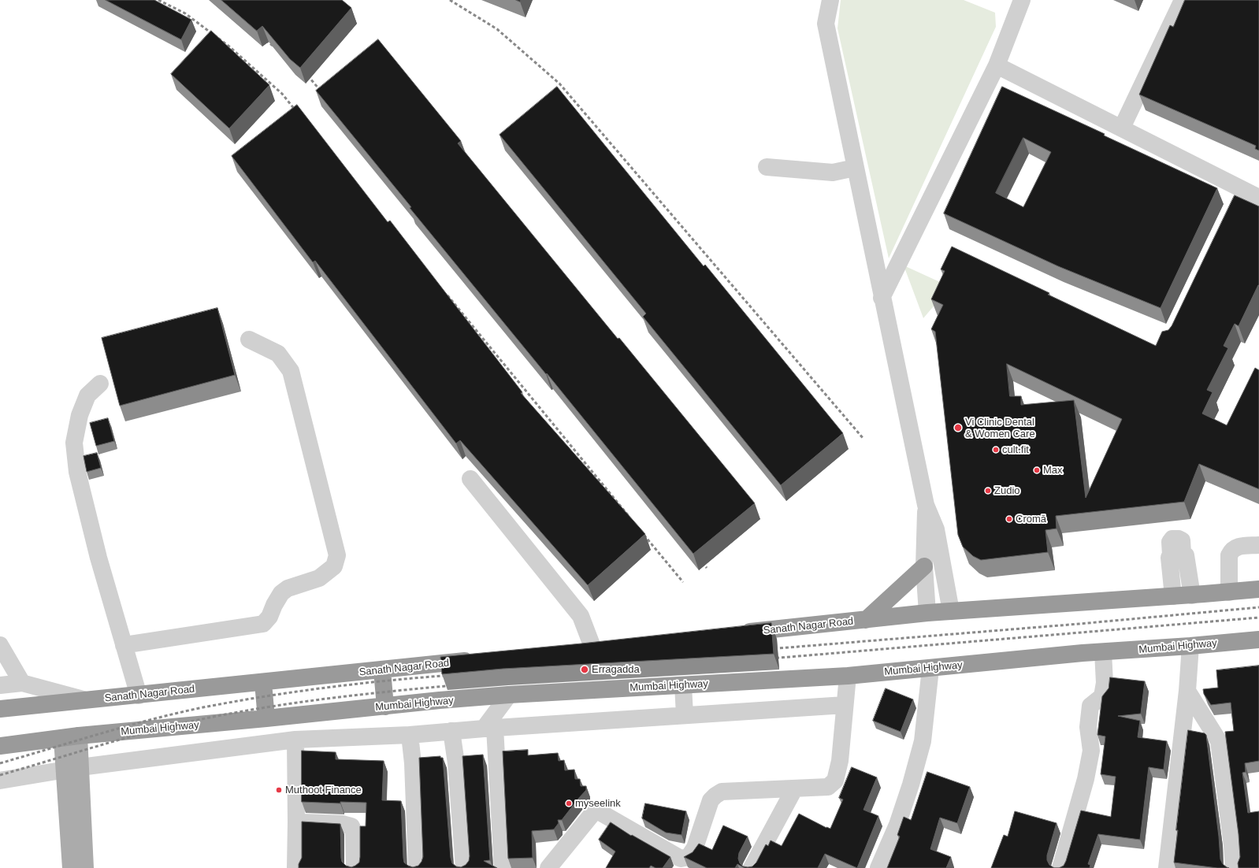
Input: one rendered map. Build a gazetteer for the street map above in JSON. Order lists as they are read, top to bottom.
{
  "streets": {
    "highway": ["Sanath Nagar Road", "Mumbai Highway"]
  },
  "places": [
    "Vi Clinic Dental & Women Care",
    "cult.fit",
    "Max",
    "Zudio",
    "Cromā",
    "Erragadda",
    "Muthoot Finance",
    "myseelink"
  ]
}
